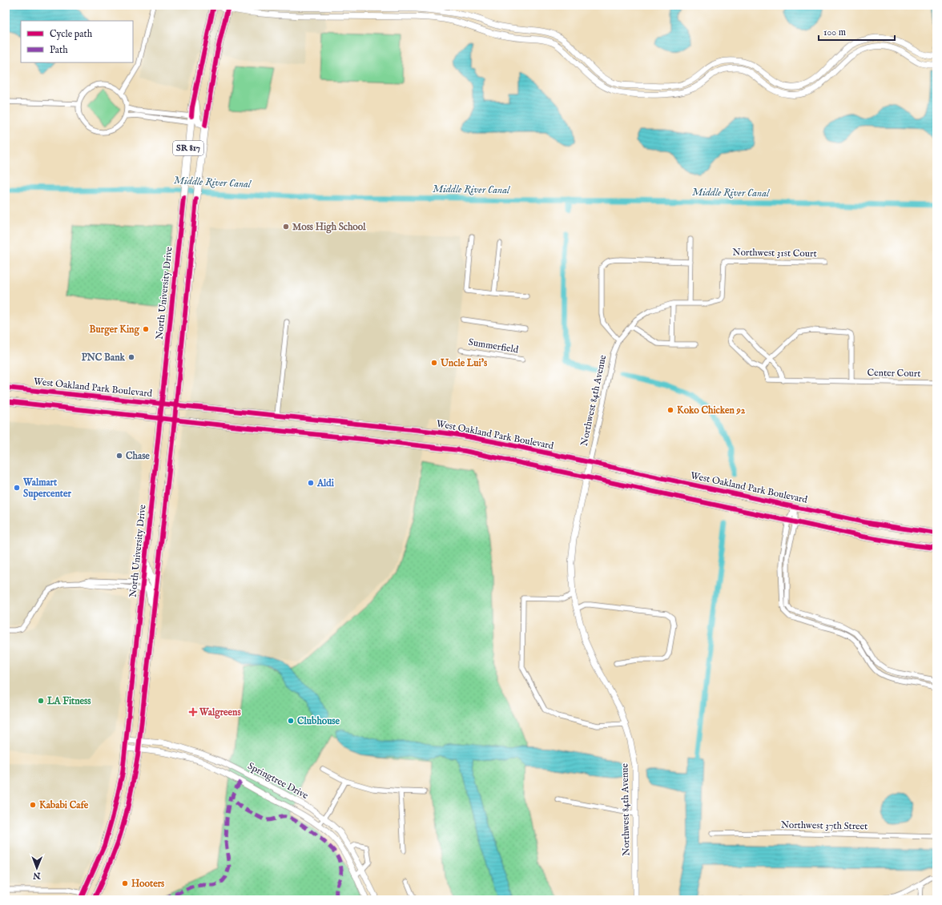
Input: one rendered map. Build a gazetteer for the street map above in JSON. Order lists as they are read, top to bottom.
{
  "streets": {
    "main road": ["SR 817", "North University Drive", "West Oakland Park Boulevard"],
    "street": [
      "Northwest 31st Court",
      "Summerfield",
      "Center Court",
      "Northwest 84th Avenue",
      "Springtree Drive",
      "Northwest 37th Street"
    ]
  },
  "crossings": [
    ["SR 817", "West Oakland Park Boulevard"],
    ["SR 817", "Springtree Drive"],
    ["Northwest 31st Court", "Northwest 84th Avenue"],
    ["North University Drive", "West Oakland Park Boulevard"],
    ["North University Drive", "Springtree Drive"],
    ["West Oakland Park Boulevard", "Northwest 84th Avenue"]
  ],
  "water": ["Middle River Canal"],
  "places": {
    "other": [
      "Moss High School",
      "Burger King",
      "PNC Bank",
      "Uncle Lui's",
      "Koko Chicken 92",
      "Chase",
      "Aldi",
      "Walmart Supercenter",
      "LA Fitness",
      "Clubhouse",
      "Kababi Cafe",
      "Hooters"
    ],
    "health": ["Walgreens"]
  },
  "legend": ["Cycle path", "Path"],
  "scale_bar": "100 m",
  "north": "bottom"
}
